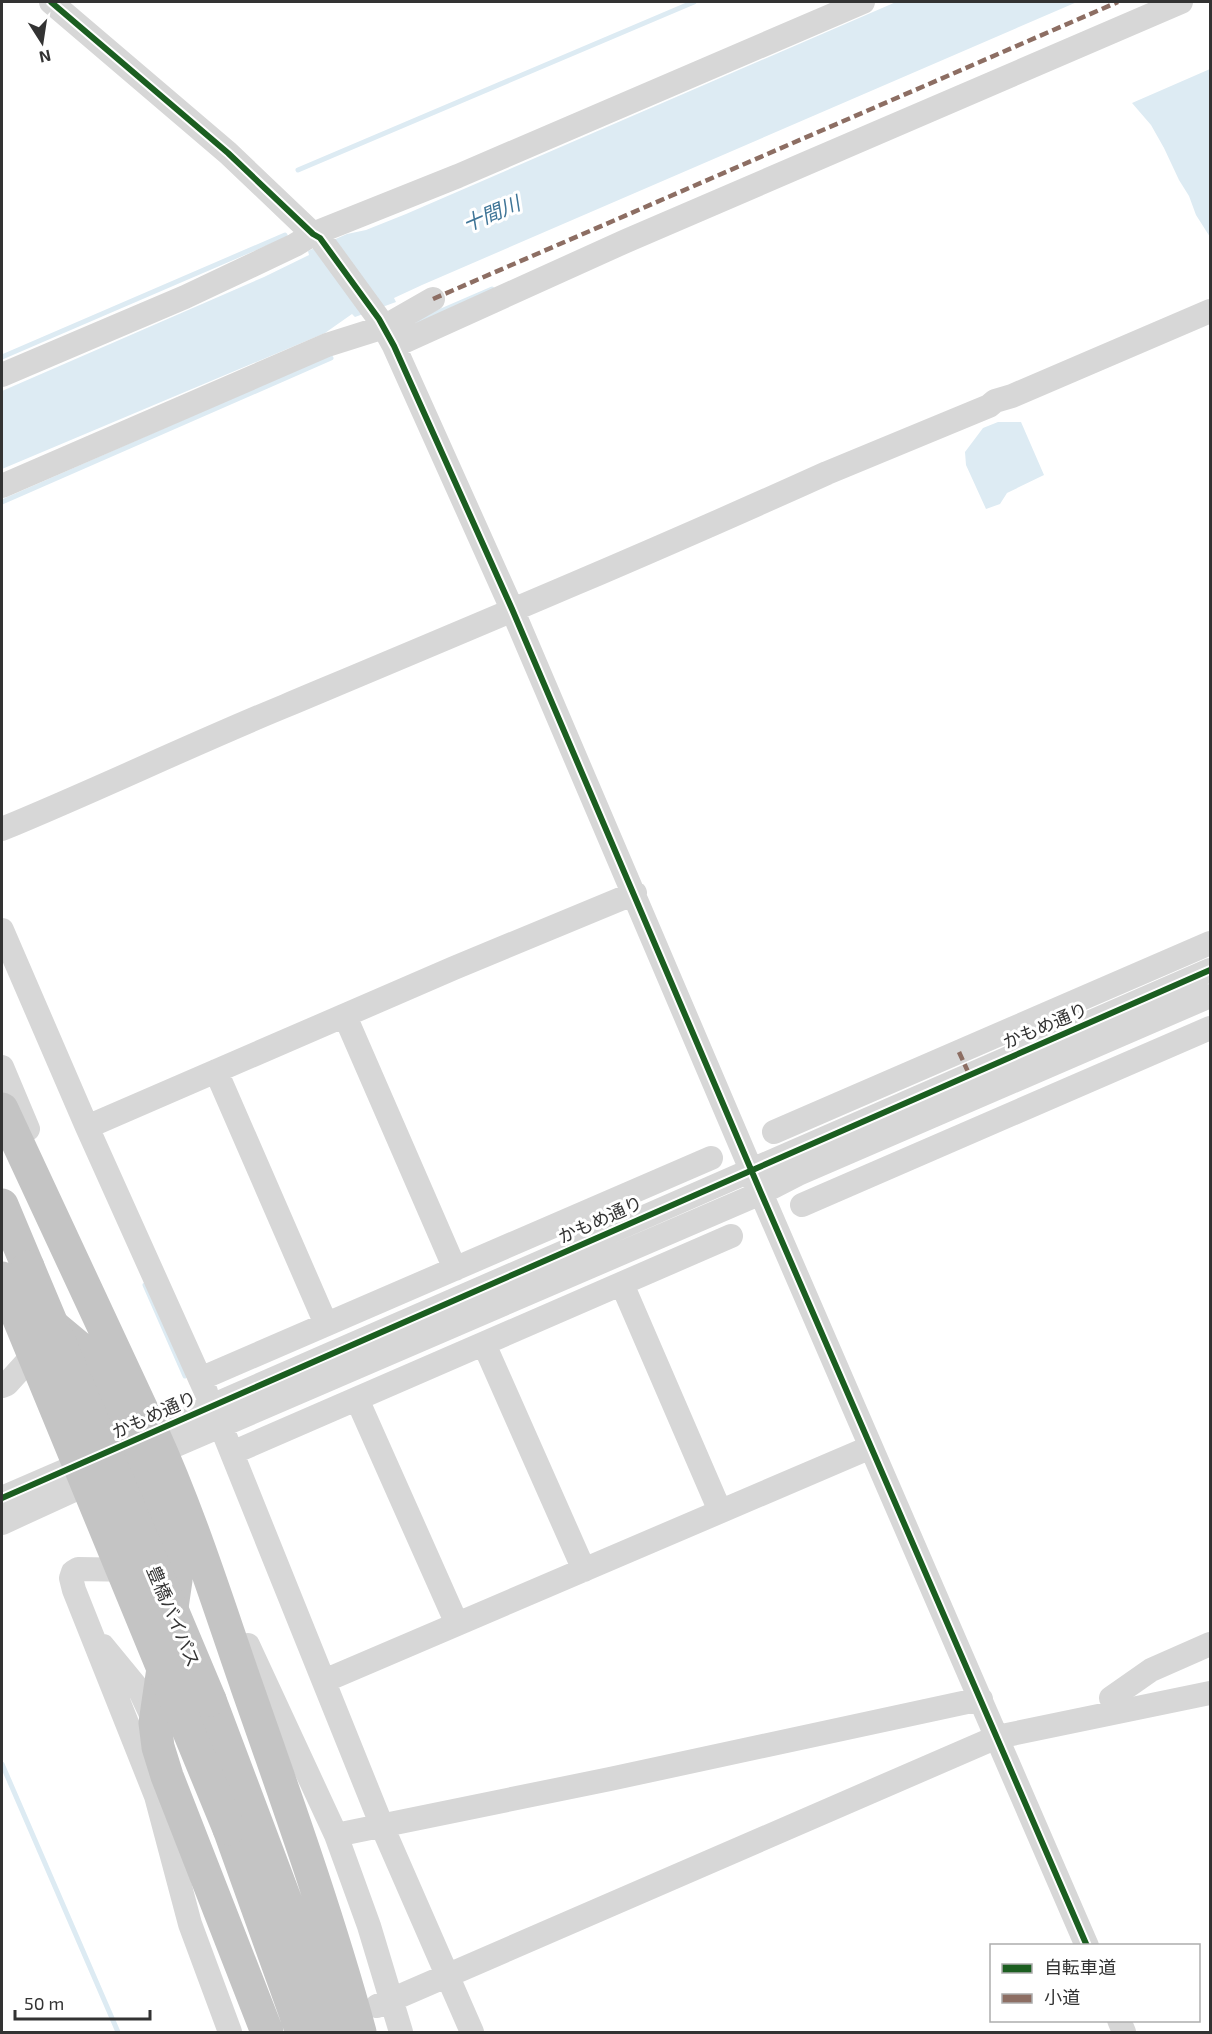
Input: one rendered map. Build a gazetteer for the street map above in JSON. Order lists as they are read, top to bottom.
{
  "streets": {
    "highway": ["豊橋バイパス"],
    "street": ["かもめ通り"]
  },
  "water": ["十間川"],
  "legend": ["自転車道", "小道"],
  "scale_bar": "50 m",
  "north": "bottom"
}
